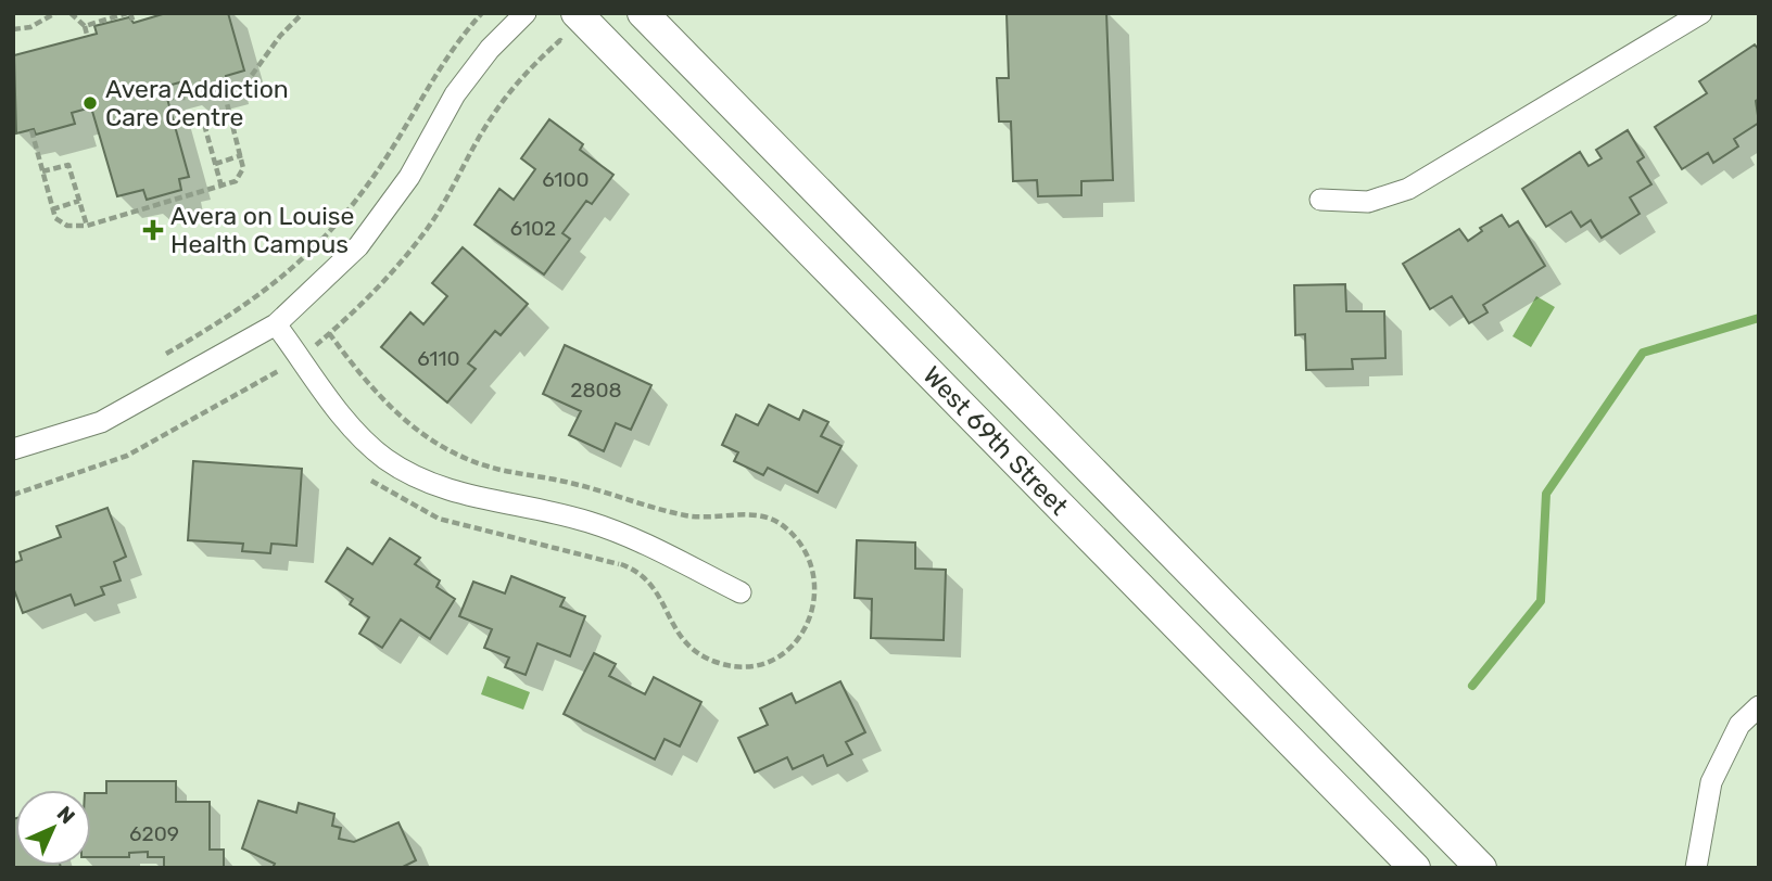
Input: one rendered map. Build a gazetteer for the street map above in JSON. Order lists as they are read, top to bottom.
{
  "streets": {
    "main road": ["West 69th Street"]
  },
  "places": {
    "other": ["Avera Addiction Care Centre"],
    "health": ["Avera on Louise Health Campus"]
  },
  "house_numbers": [
    "6100",
    "6102",
    "6110",
    "2808",
    "6209"
  ],
  "north": "top right"
}
